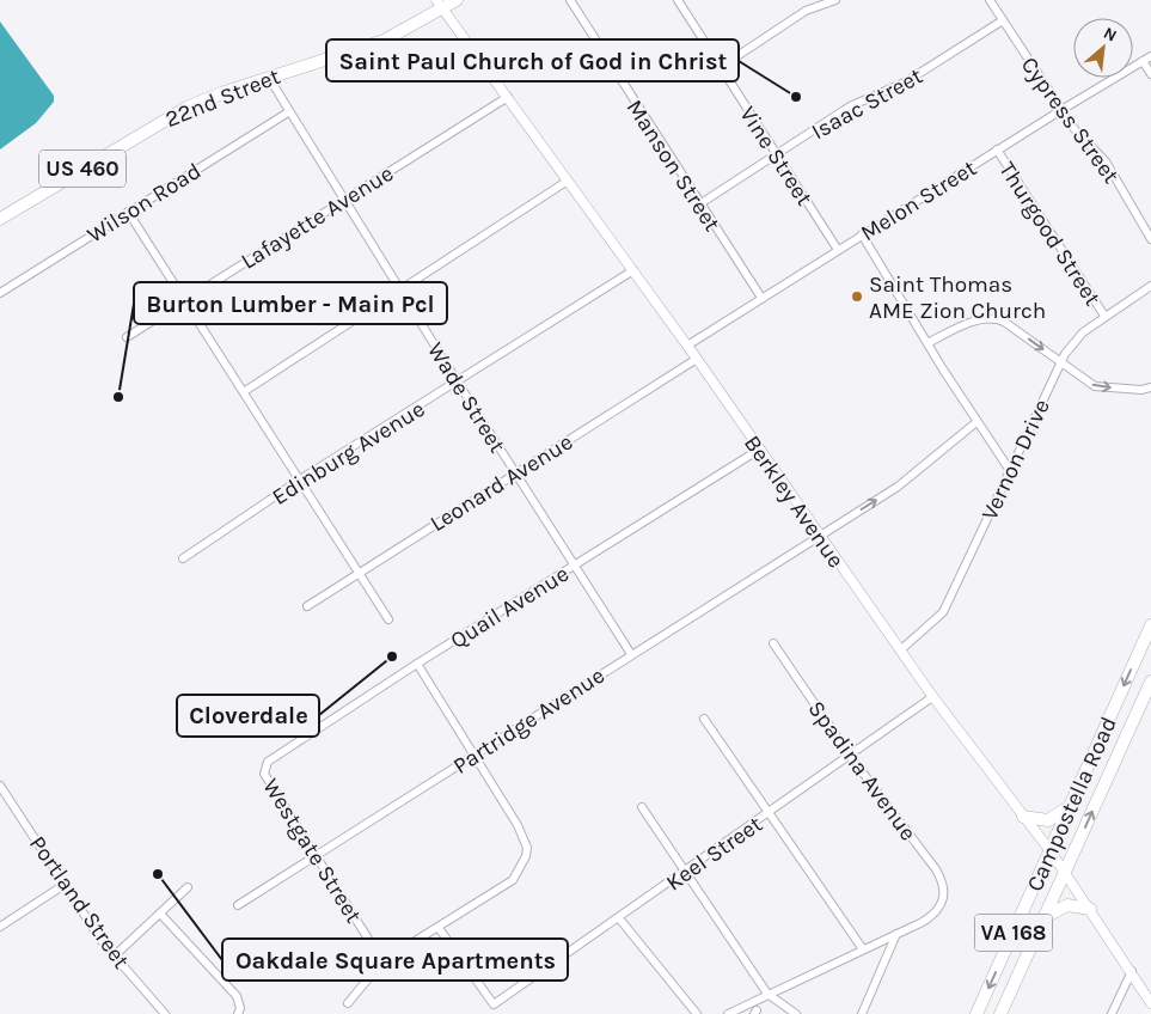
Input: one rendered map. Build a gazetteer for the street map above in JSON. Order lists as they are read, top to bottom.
{
  "streets": {
    "main road": [
      "22nd Street",
      "US 460",
      "Campostella Road",
      "VA 168"
    ],
    "street": [
      "Isaac Street",
      "Cypress Street",
      "Vine Street",
      "Manson Street",
      "Melon Street",
      "Wilson Road",
      "Lafayette Avenue",
      "Thurgood Street",
      "Wade Street",
      "Edinburg Avenue",
      "Vernon Drive",
      "Leonard Avenue",
      "Berkley Avenue",
      "Quail Avenue",
      "Partridge Avenue",
      "Spadina Avenue",
      "Westgate Street",
      "Keel Street",
      "Portland Street"
    ]
  },
  "crossings": [
    ["22nd Street", "US 460"],
    ["22nd Street", "Wade Street"],
    ["22nd Street", "Berkley Avenue"],
    ["Isaac Street", "Cypress Street"],
    ["Isaac Street", "Vine Street"],
    ["Isaac Street", "Manson Street"],
    ["Cypress Street", "Melon Street"],
    ["Vine Street", "Melon Street"],
    ["Manson Street", "Melon Street"],
    ["US 460", "Berkley Avenue"],
    ["Melon Street", "Thurgood Street"],
    ["Melon Street", "Berkley Avenue"],
    ["Wilson Road", "Wade Street"],
    ["Lafayette Avenue", "Wade Street"],
    ["Lafayette Avenue", "Berkley Avenue"],
    ["Thurgood Street", "Vernon Drive"],
    ["Wade Street", "Edinburg Avenue"],
    ["Wade Street", "Leonard Avenue"],
    ["Wade Street", "Quail Avenue"],
    ["Wade Street", "Partridge Avenue"],
    ["Edinburg Avenue", "Berkley Avenue"],
    ["Vernon Drive", "Berkley Avenue"],
    ["Leonard Avenue", "Berkley Avenue"],
    ["Berkley Avenue", "Quail Avenue"],
    ["Berkley Avenue", "Partridge Avenue"],
    ["Berkley Avenue", "Campostella Road"],
    ["Berkley Avenue", "Keel Street"],
    ["Quail Avenue", "Westgate Street"],
    ["Partridge Avenue", "Westgate Street"],
    ["Spadina Avenue", "Keel Street"]
  ],
  "places": [
    "Saint Paul Church of God in Christ",
    "Saint Thomas AME Zion Church",
    "Burton Lumber - Main Pcl",
    "Cloverdale",
    "Oakdale Square Apartments"
  ],
  "north": "top right"
}
